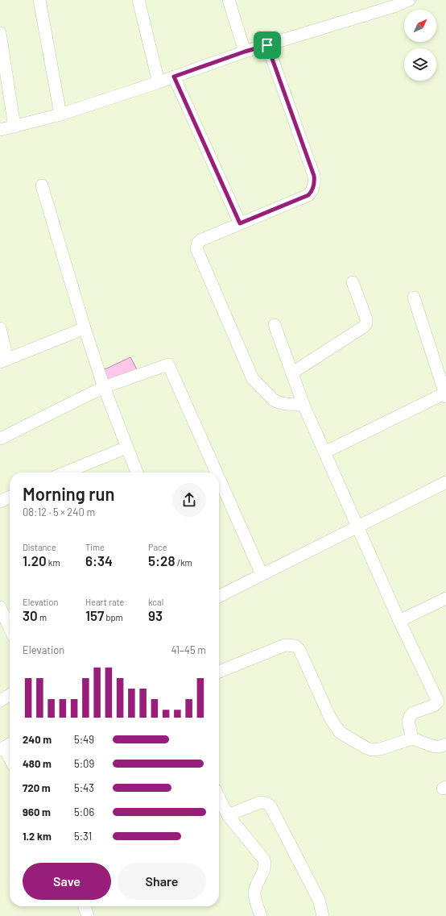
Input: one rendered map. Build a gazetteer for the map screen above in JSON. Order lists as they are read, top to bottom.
{
  "north": "top right",
  "page": {
    "heading": ["Morning run", "08:12 · 5 × 240 m"],
    "stats": [
      ["Distance", "1.20 km"],
      ["Time", "6:34"],
      ["Pace", "5:28 /km"],
      ["Elevation", "30 m"],
      ["Heart rate", "157 bpm"],
      ["kcal", "93"]
    ],
    "chart": ["Elevation", "41–45 m"],
    "list": [
      {
        "name": "240 m",
        "note": "5:49"
      },
      {
        "name": "480 m",
        "note": "5:09"
      },
      {
        "name": "720 m",
        "note": "5:43"
      },
      {
        "name": "960 m",
        "note": "5:06"
      },
      {
        "name": "1.2 km",
        "note": "5:31"
      }
    ],
    "buttons": ["Save", "Share"]
  }
}
